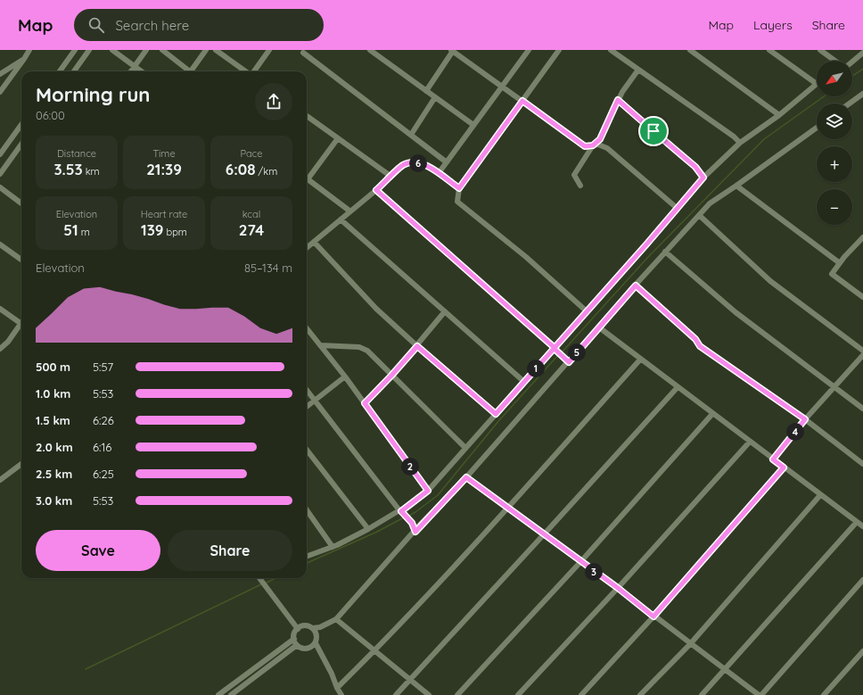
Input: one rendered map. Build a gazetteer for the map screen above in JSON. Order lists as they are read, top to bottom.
{
  "north": "bottom left",
  "page": {
    "header": "Map",
    "search": "Search here",
    "nav": ["Map", "Layers", "Share"],
    "map_buttons": ["+", "−"],
    "heading": ["Morning run", "06:00"],
    "stats": [
      ["Distance", "3.53 km"],
      ["Time", "21:39"],
      ["Pace", "6:08 /km"],
      ["Elevation", "51 m"],
      ["Heart rate", "139 bpm"],
      ["kcal", "274"]
    ],
    "pins": [
      "6",
      "5",
      "1",
      "4",
      "2",
      "3"
    ],
    "chart": ["Elevation", "85–134 m"],
    "list": [
      {
        "name": "500 m",
        "note": "5:57"
      },
      {
        "name": "1.0 km",
        "note": "5:53"
      },
      {
        "name": "1.5 km",
        "note": "6:26"
      },
      {
        "name": "2.0 km",
        "note": "6:16"
      },
      {
        "name": "2.5 km",
        "note": "6:25"
      },
      {
        "name": "3.0 km",
        "note": "5:53"
      }
    ],
    "buttons": ["Save", "Share"]
  }
}
